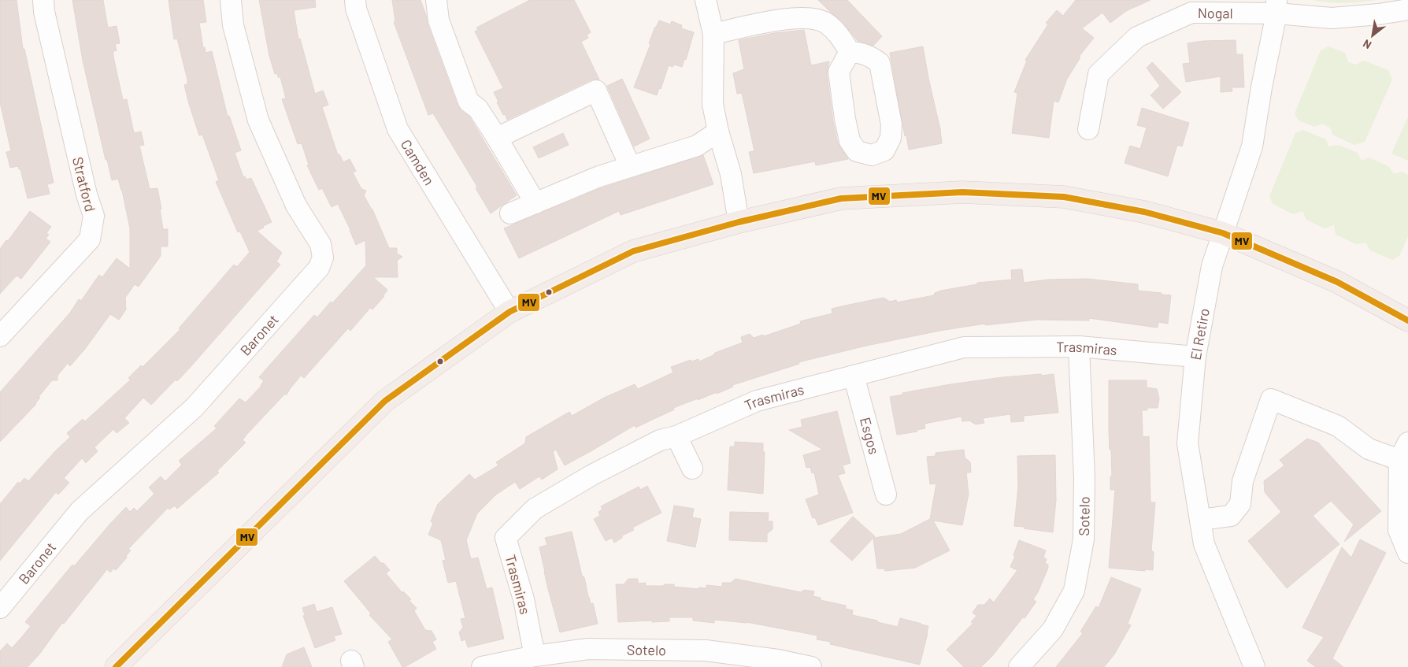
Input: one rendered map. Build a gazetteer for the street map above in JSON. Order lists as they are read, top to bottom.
{
  "streets": {
    "street": [
      "Nogal",
      "Camden",
      "Stratford",
      "Baronet",
      "El Retiro",
      "Trasmiras",
      "Esgos",
      "Sotelo"
    ]
  },
  "crossings": [
    ["Nogal", "El Retiro"],
    ["El Retiro", "Trasmiras"],
    ["Trasmiras", "Esgos"],
    ["Trasmiras", "Sotelo"]
  ],
  "lines": ["transit line MV"],
  "north": "bottom left"
}
